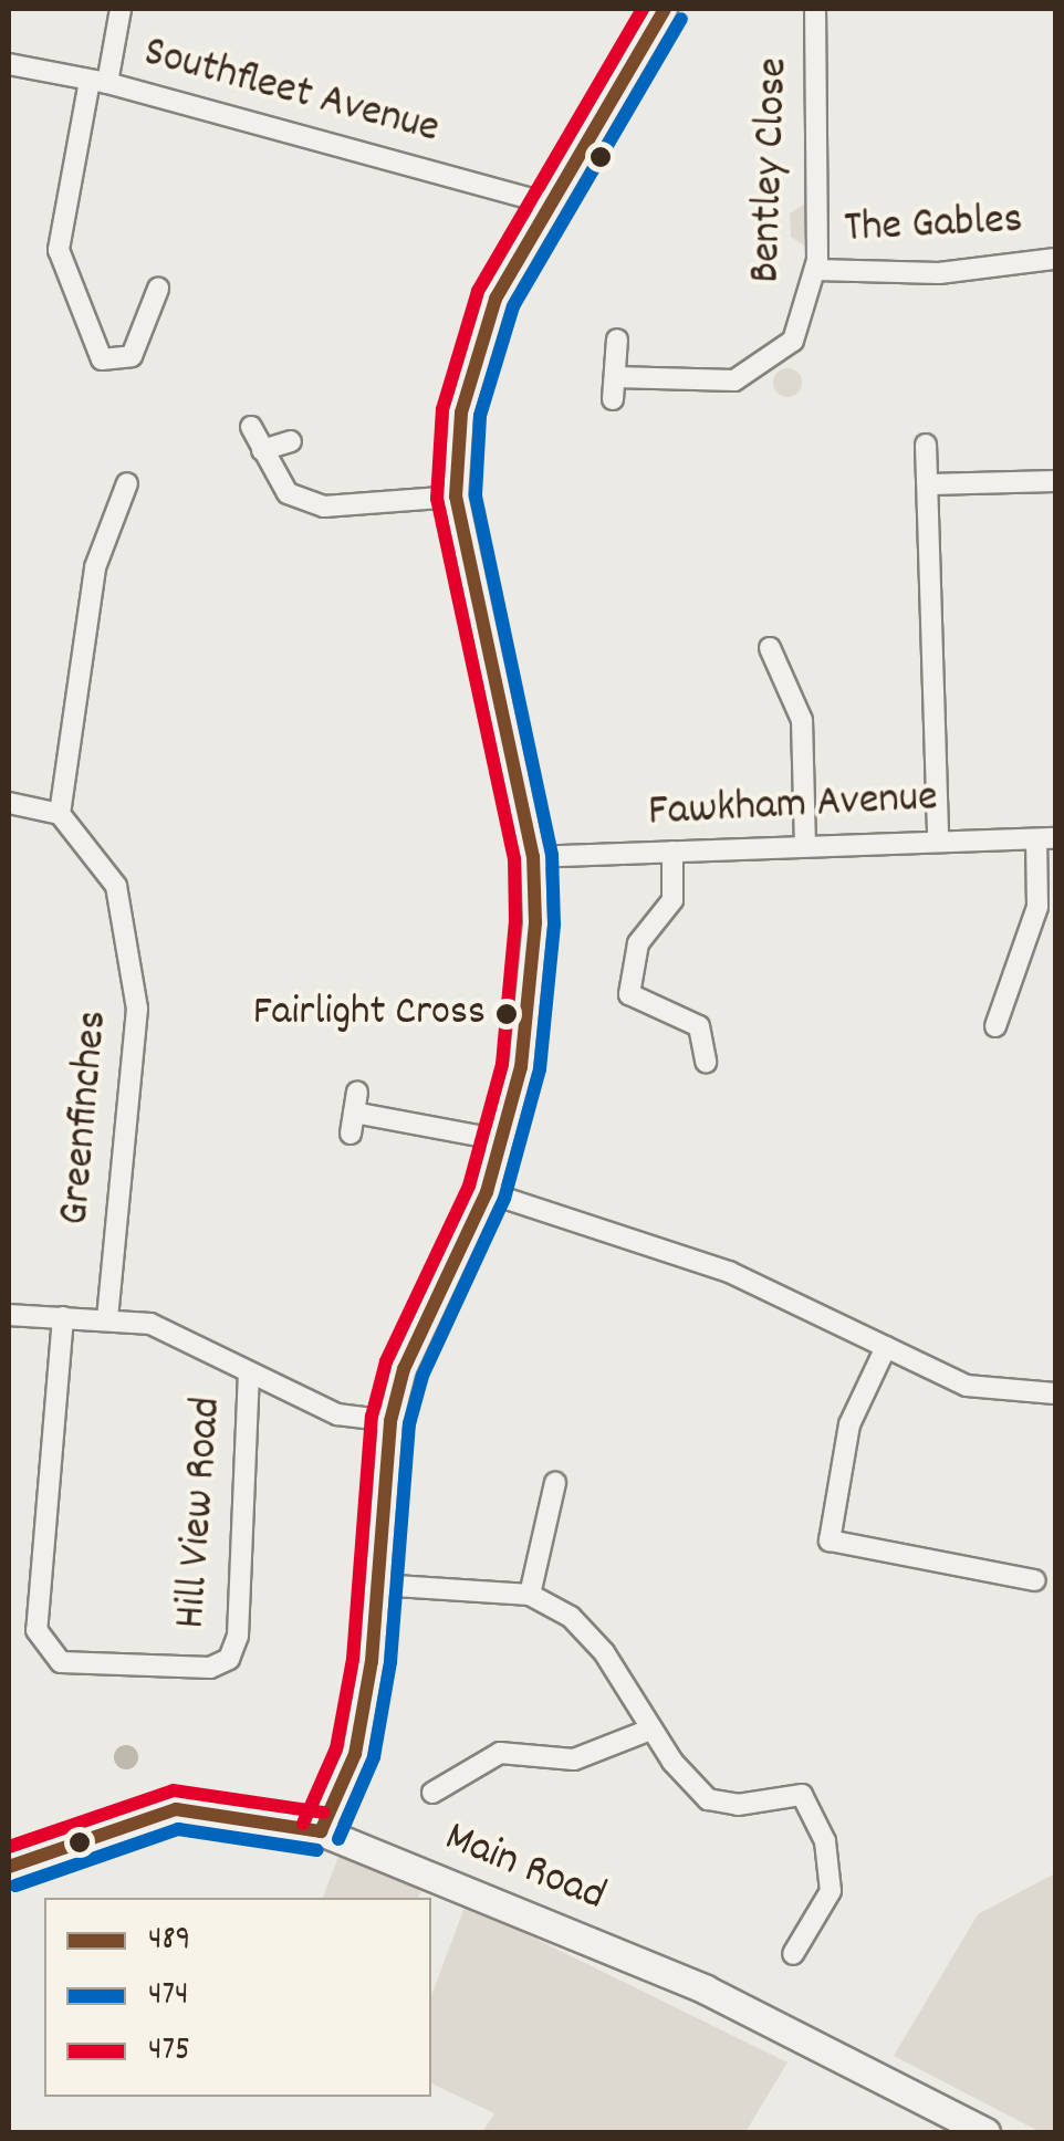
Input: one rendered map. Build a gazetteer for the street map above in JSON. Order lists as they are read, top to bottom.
{
  "streets": {
    "main road": ["Main Road"],
    "street": [
      "Southfleet Avenue",
      "Bentley Close",
      "The Gables",
      "Fawkham Avenue",
      "Greenfinches",
      "Hill View Road"
    ]
  },
  "crossings": [
    ["Bentley Close", "The Gables"]
  ],
  "places": ["Fairlight Cross"],
  "lines": ["transit line 489", "transit line 475", "transit line 474"],
  "legend": ["489", "474", "475"]
}
